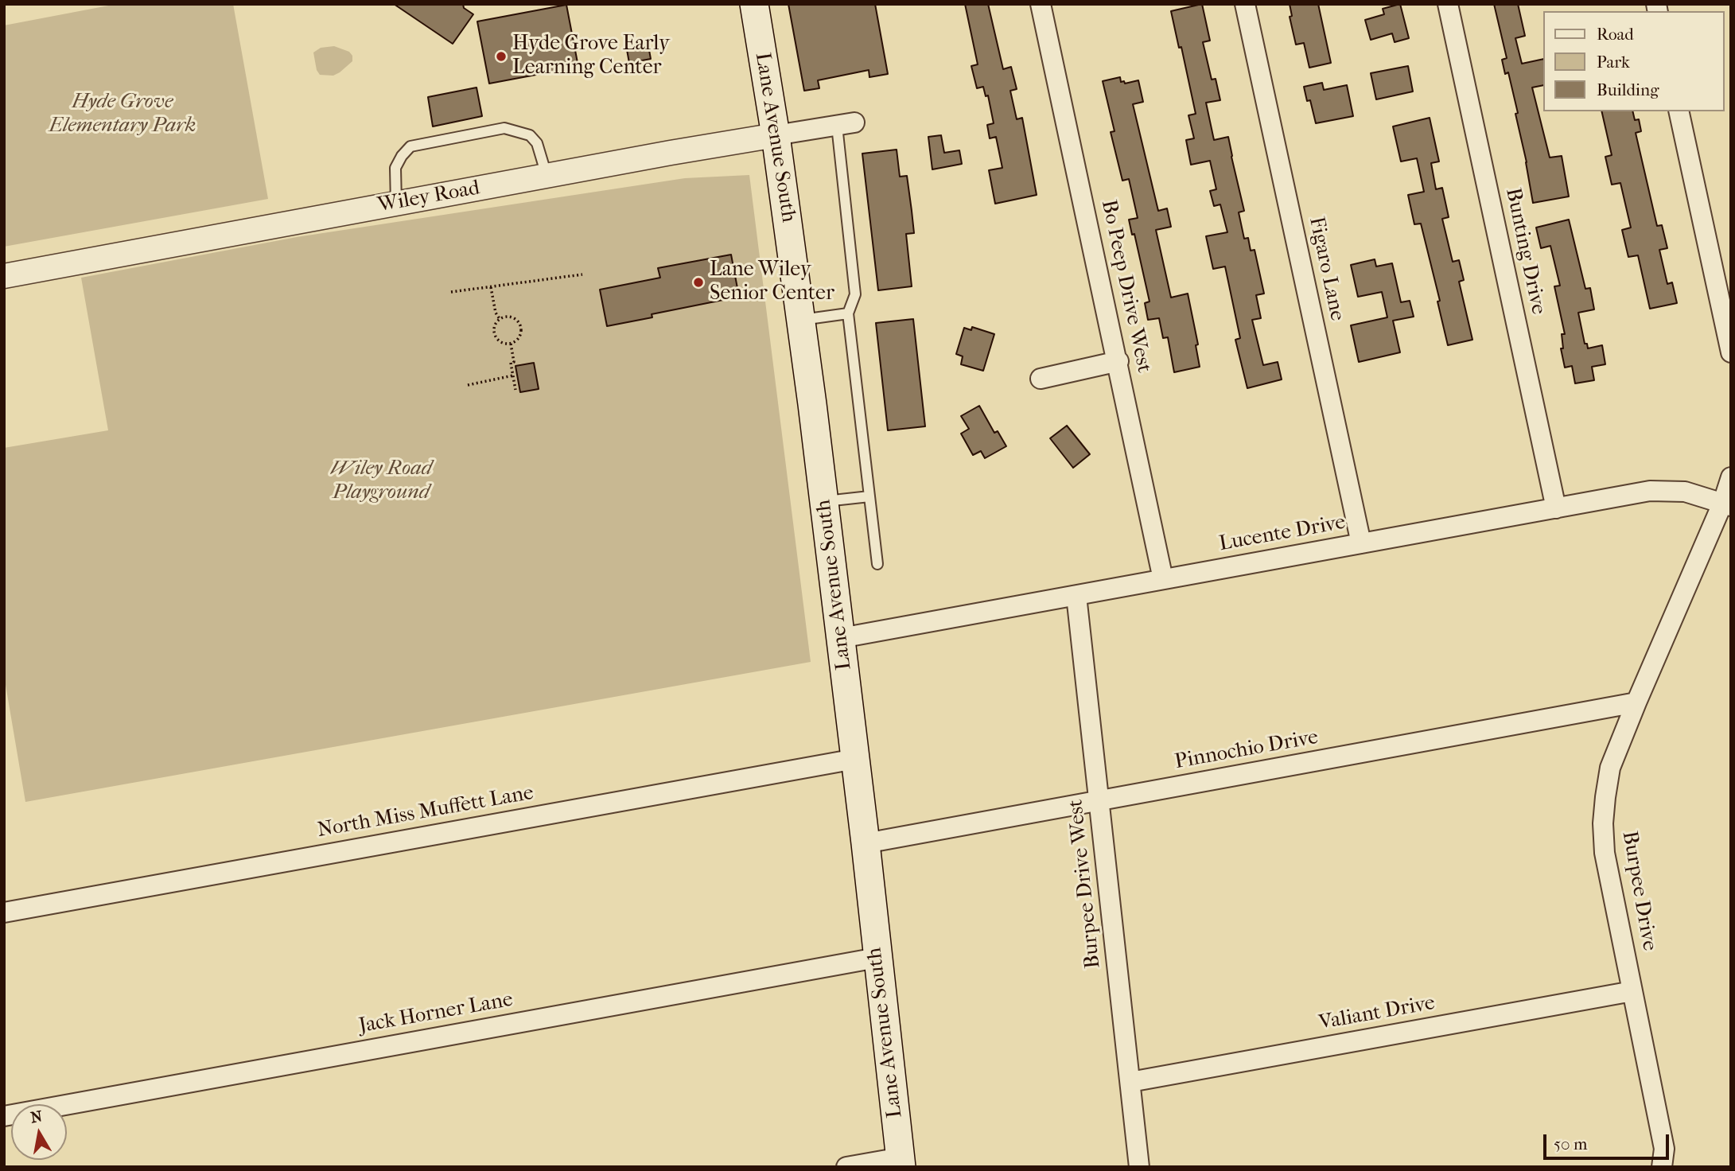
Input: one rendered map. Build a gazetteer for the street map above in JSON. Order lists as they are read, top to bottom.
{
  "streets": {
    "main road": ["Lane Avenue South"],
    "street": [
      "Wiley Road",
      "Bunting Drive",
      "Figaro Lane",
      "Bo Peep Drive West",
      "Lucente Drive",
      "Pinnochio Drive",
      "North Miss Muffett Lane",
      "Burpee Drive West",
      "Burpee Drive",
      "Jack Horner Lane",
      "Valiant Drive"
    ]
  },
  "crossings": [
    ["Lane Avenue South", "Wiley Road"],
    ["Lane Avenue South", "Lucente Drive"],
    ["Lane Avenue South", "Pinnochio Drive"],
    ["Lane Avenue South", "North Miss Muffett Lane"],
    ["Lane Avenue South", "Jack Horner Lane"],
    ["Bunting Drive", "Lucente Drive"],
    ["Figaro Lane", "Lucente Drive"],
    ["Bo Peep Drive West", "Lucente Drive"],
    ["Lucente Drive", "Burpee Drive West"],
    ["Lucente Drive", "Burpee Drive"],
    ["Pinnochio Drive", "Burpee Drive West"],
    ["Pinnochio Drive", "Burpee Drive"],
    ["Burpee Drive West", "Valiant Drive"],
    ["Burpee Drive", "Valiant Drive"]
  ],
  "parks": ["Hyde Grove Elementary Park", "Wiley Road Playground"],
  "places": ["Hyde Grove Early Learning Center", "Lane Wiley Senior Center"],
  "legend": ["Road", "Park", "Building"],
  "scale_bar": "50 m",
  "north": "top"
}
